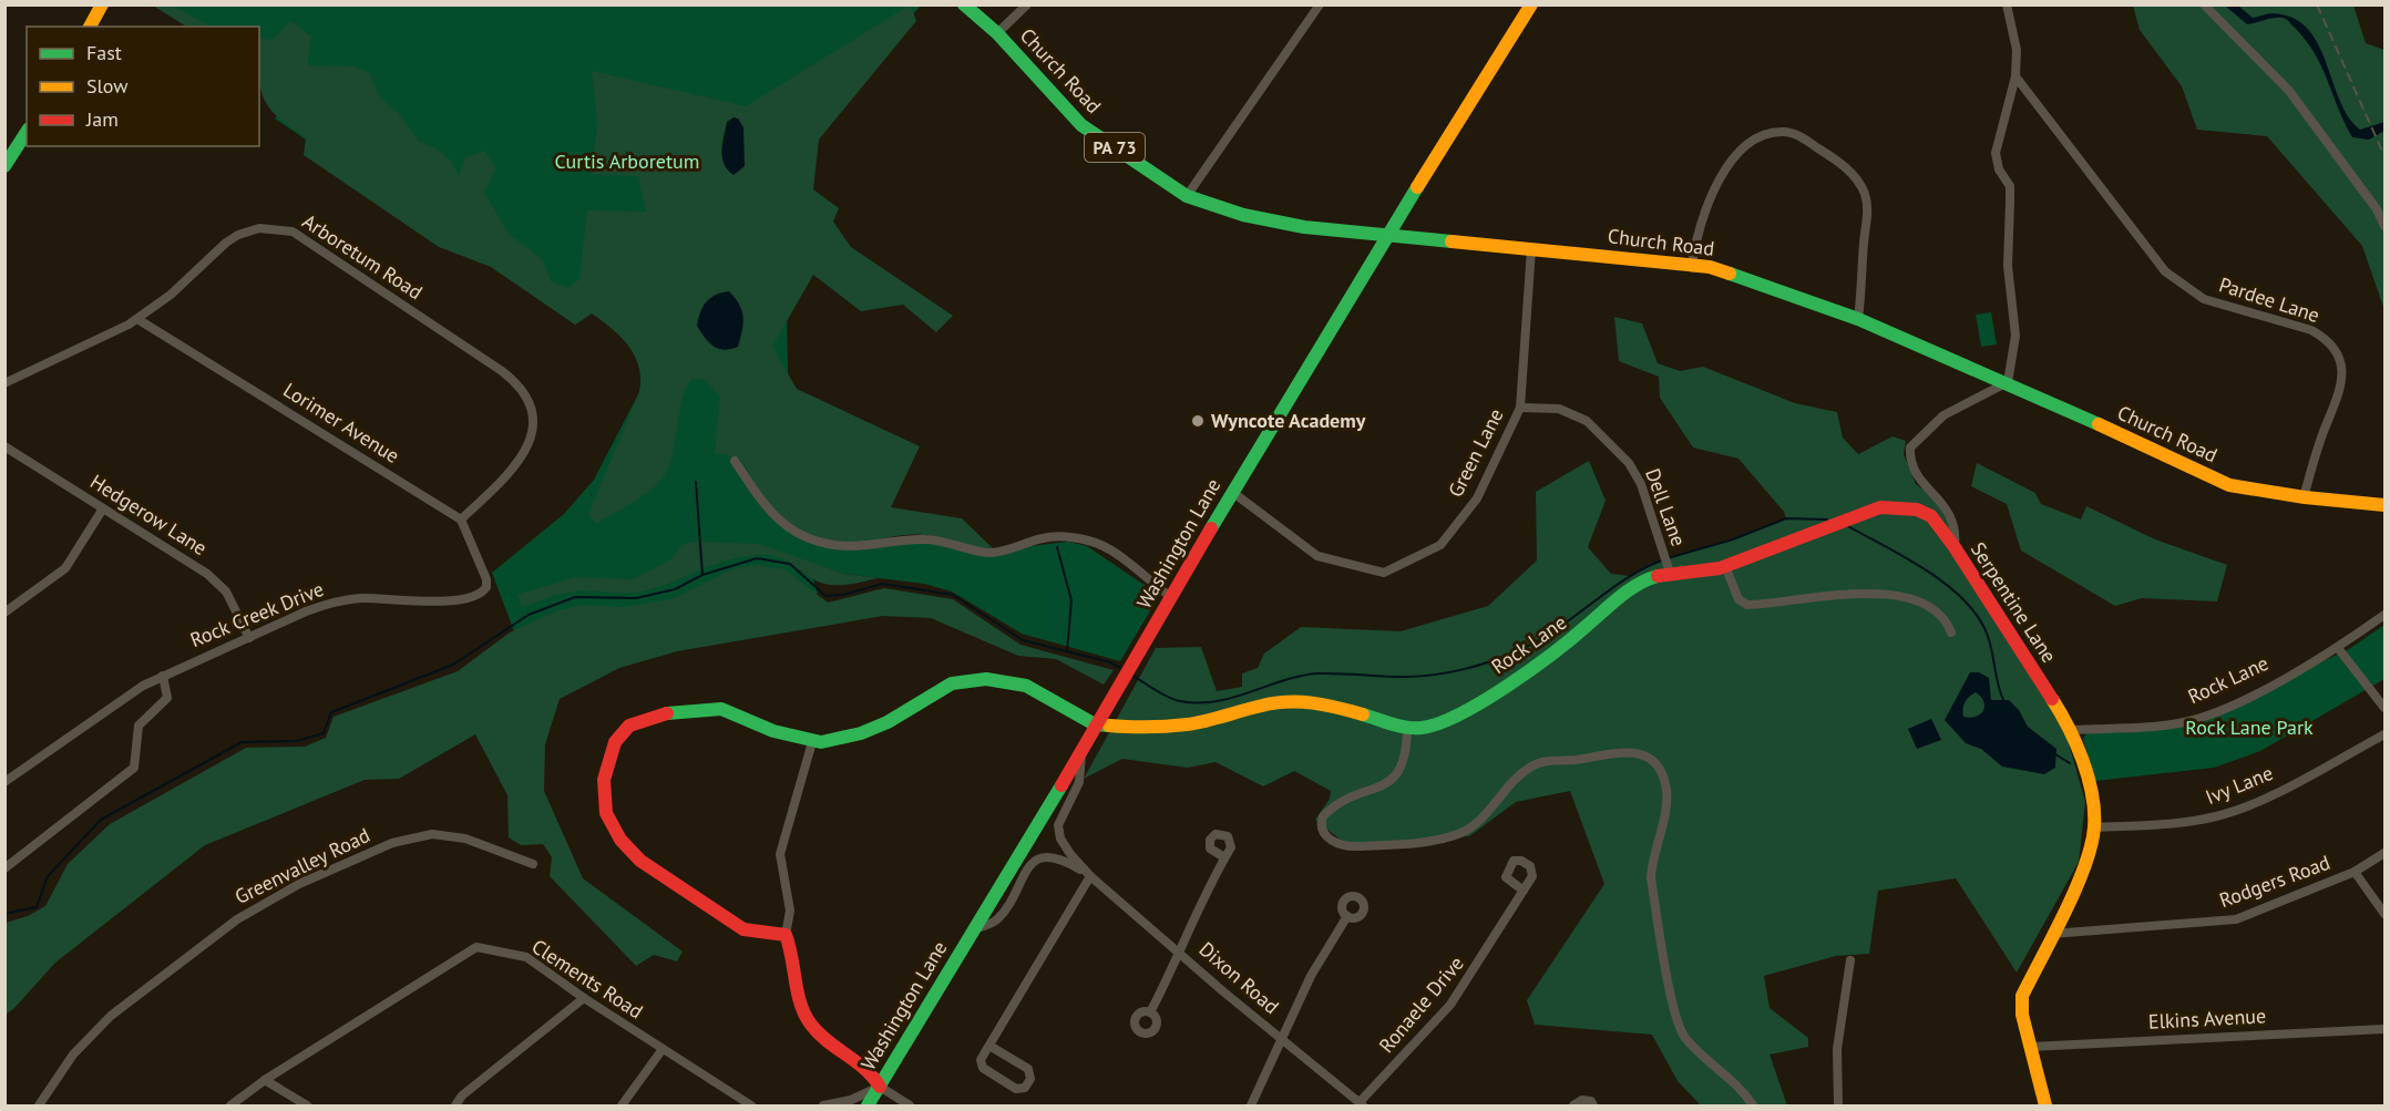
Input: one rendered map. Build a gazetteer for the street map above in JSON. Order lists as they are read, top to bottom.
{
  "streets": {
    "main road": [
      "Church Road",
      "PA 73",
      "Washington Lane",
      "Serpentine Lane",
      "Rock Lane"
    ],
    "street": [
      "Arboretum Road",
      "Pardee Lane",
      "Lorimer Avenue",
      "Green Lane",
      "Dell Lane",
      "Hedgerow Lane",
      "Rock Creek Drive",
      "Ivy Lane",
      "Greenvalley Road",
      "Rodgers Road",
      "Dixon Road",
      "Clements Road",
      "Ronaele Drive",
      "Elkins Avenue"
    ]
  },
  "crossings": [
    ["Church Road", "Pardee Lane"],
    ["Church Road", "Green Lane"],
    ["Church Road", "Washington Lane"],
    ["Church Road", "Serpentine Lane"],
    ["Arboretum Road", "Lorimer Avenue"],
    ["Arboretum Road", "Rock Creek Drive"],
    ["Lorimer Avenue", "Rock Creek Drive"],
    ["Green Lane", "Dell Lane"],
    ["Green Lane", "Washington Lane"],
    ["Dell Lane", "Rock Lane"],
    ["Hedgerow Lane", "Rock Creek Drive"],
    ["Washington Lane", "Rock Lane"],
    ["Washington Lane", "Dixon Road"],
    ["Serpentine Lane", "Rock Lane"],
    ["Serpentine Lane", "Ivy Lane"],
    ["Serpentine Lane", "Rodgers Road"],
    ["Serpentine Lane", "Elkins Avenue"],
    ["Dixon Road", "Ronaele Drive"]
  ],
  "parks": ["Curtis Arboretum", "Rock Lane Park"],
  "places": ["Wyncote Academy"],
  "legend": ["Fast", "Slow", "Jam"]
}
